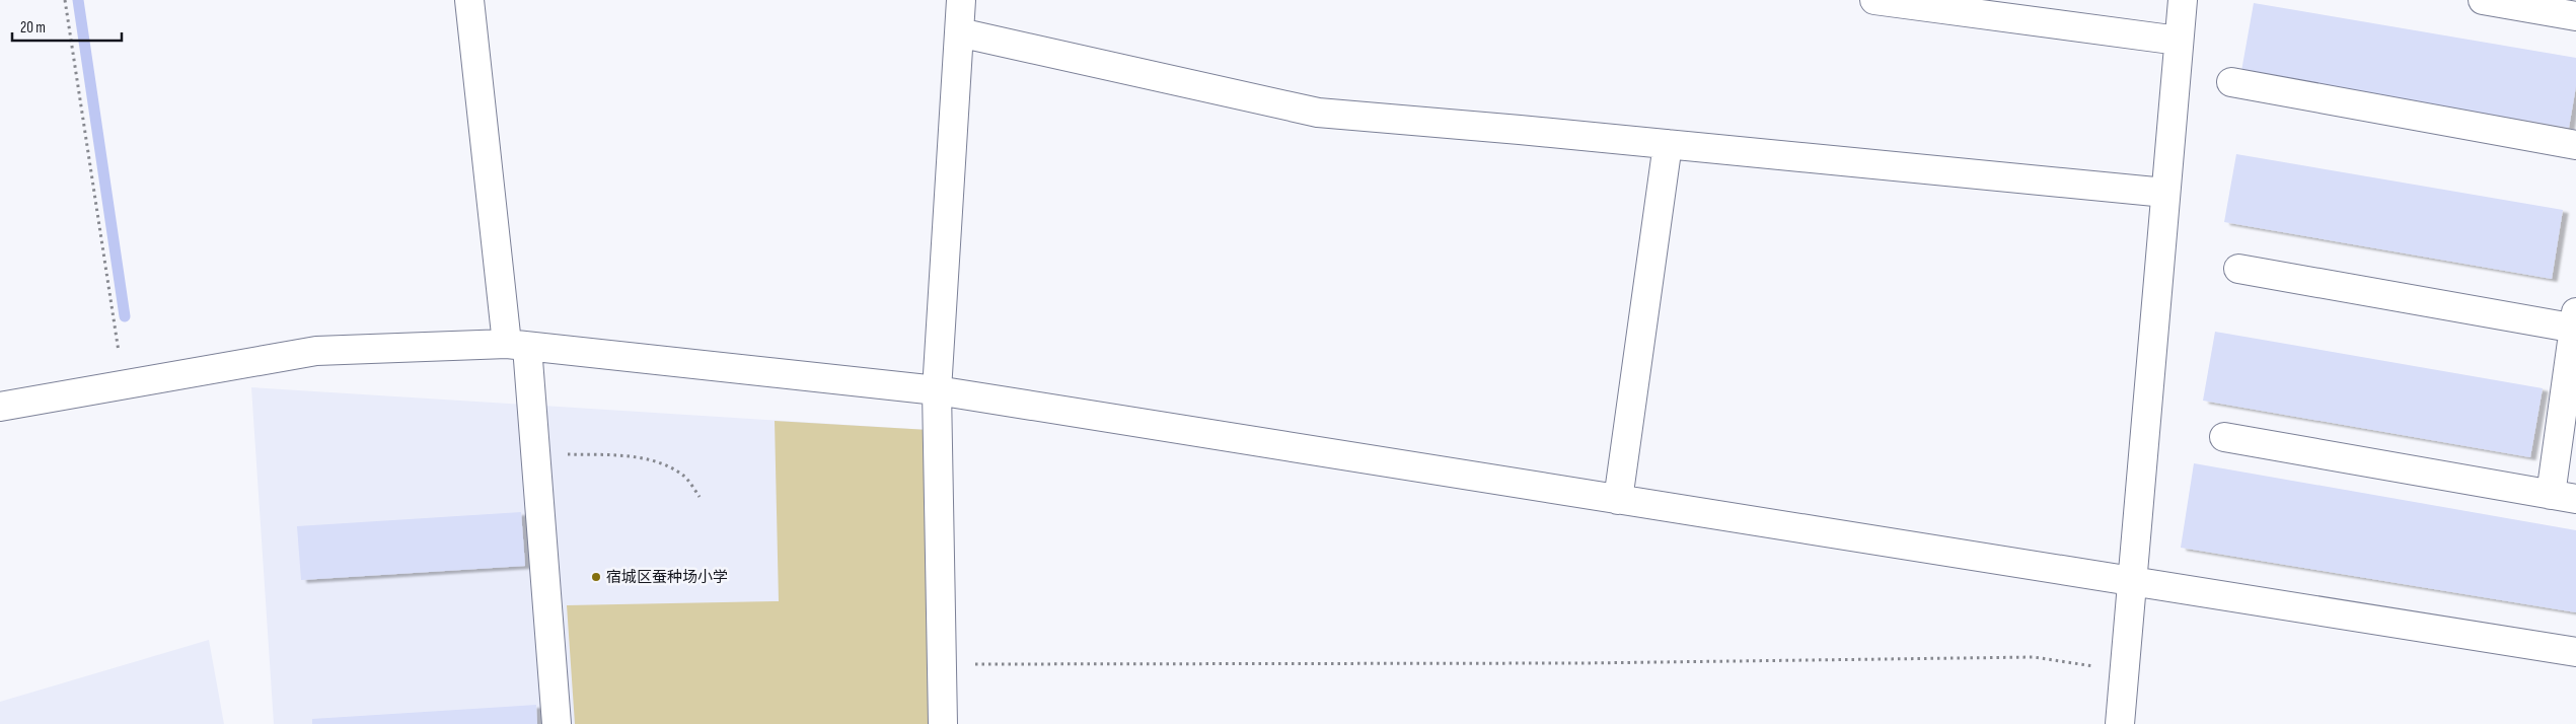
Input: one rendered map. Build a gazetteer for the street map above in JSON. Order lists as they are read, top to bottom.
{
  "places": ["宿城区蚕种场小学"],
  "scale_bar": "20 m"
}
